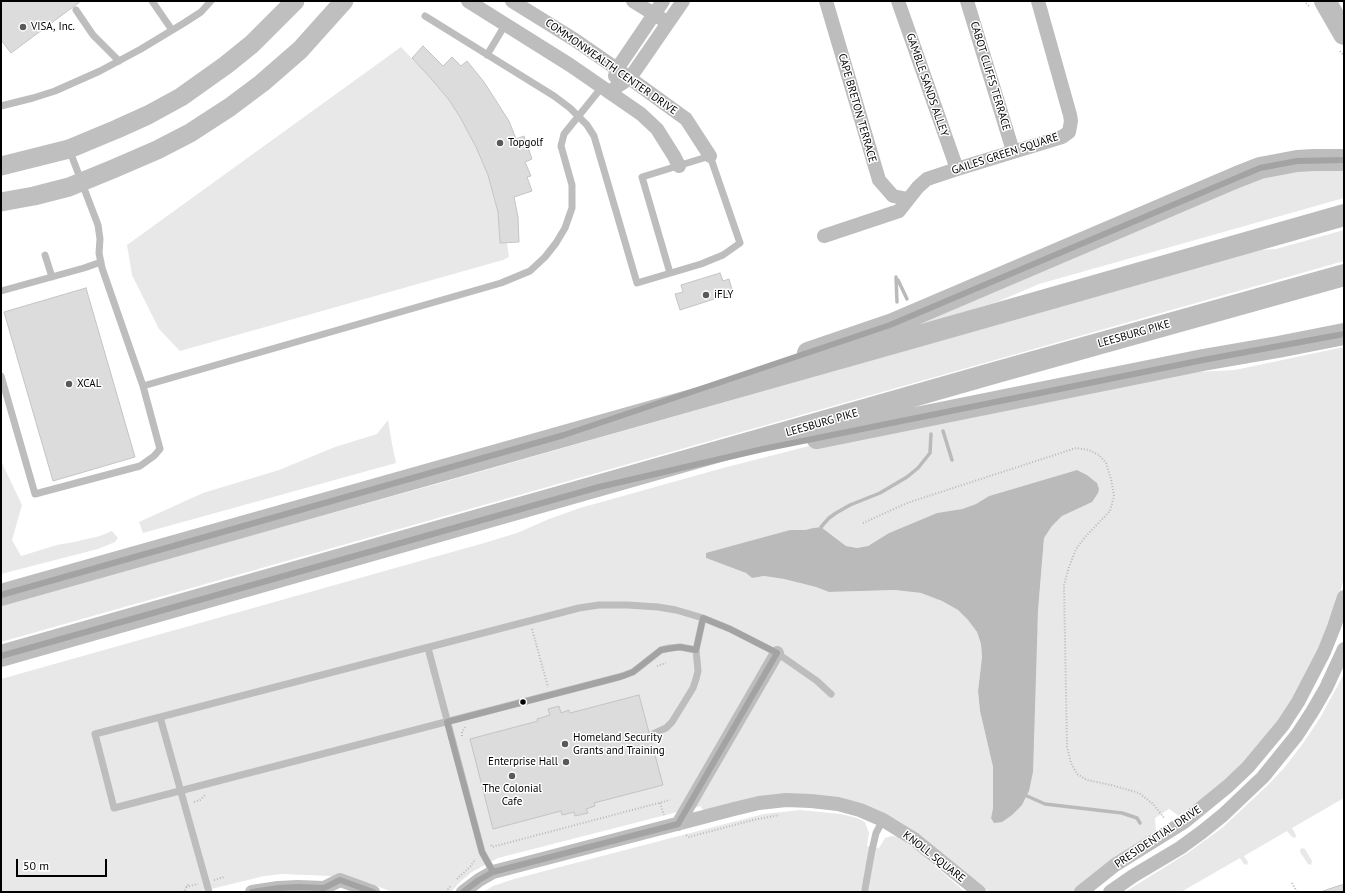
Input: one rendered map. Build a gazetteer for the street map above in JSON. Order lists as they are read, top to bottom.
{
  "streets": {
    "highway": ["LEESBURG PIKE"],
    "street": [
      "COMMONWEALTH CENTER DRIVE",
      "CABOT CLIFFS TERRACE",
      "GAMBLE SANDS ALLEY",
      "CAPE BRETON TERRACE",
      "GAILES GREEN SQUARE",
      "PRESIDENTIAL DRIVE",
      "KNOLL SQUARE"
    ]
  },
  "crossings": [
    ["CABOT CLIFFS TERRACE", "GAILES GREEN SQUARE"],
    ["GAMBLE SANDS ALLEY", "GAILES GREEN SQUARE"],
    ["CAPE BRETON TERRACE", "GAILES GREEN SQUARE"]
  ],
  "places": [
    "VISA, Inc.",
    "Topgolf",
    "iFLY",
    "XCAL",
    "Homeland Security Grants and Training",
    "Enterprise Hall",
    "The Colonial Cafe"
  ],
  "scale_bar": "50 m"
}
